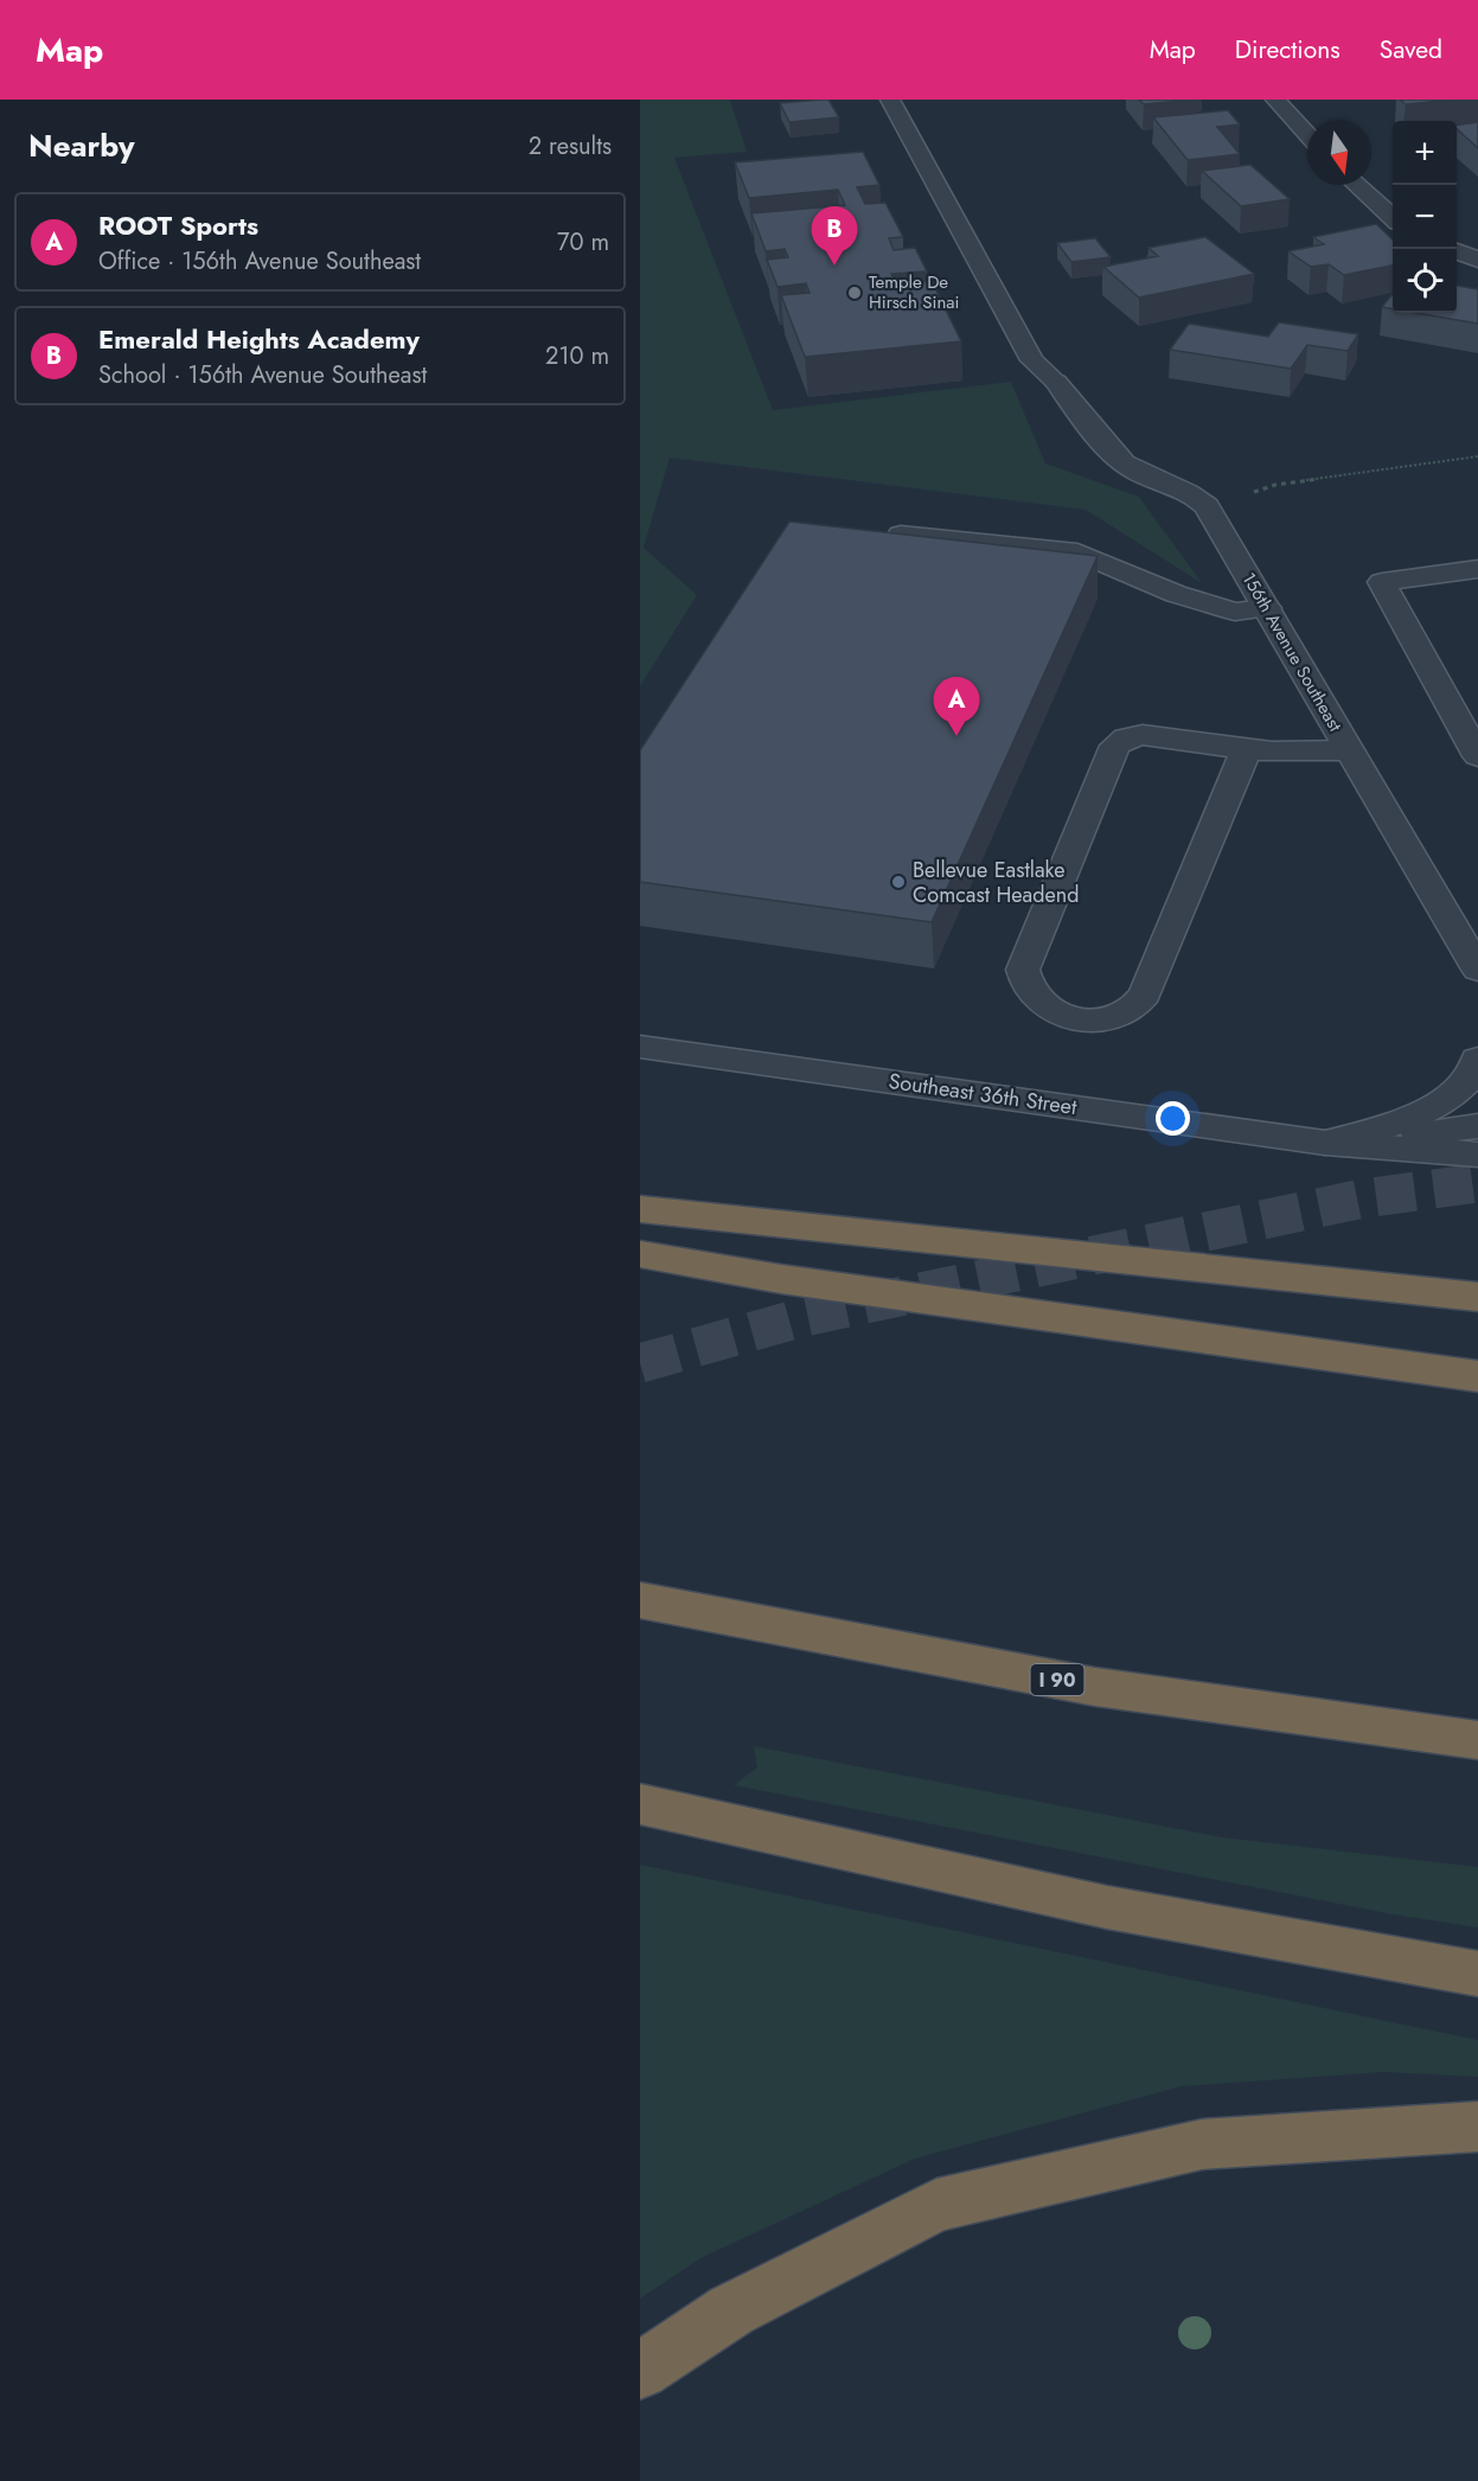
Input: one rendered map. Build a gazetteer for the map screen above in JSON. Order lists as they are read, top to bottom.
{
  "streets": {
    "highway": ["I 90"],
    "street": ["156th Avenue Southeast", "Southeast 36th Street"]
  },
  "places": ["Temple De Hirsch Sinai", "Bellevue Eastlake Comcast Headend"],
  "north": "bottom",
  "page": {
    "header": "Map",
    "nav": ["Map", "Directions", "Saved"],
    "heading": ["Nearby", "2 results"],
    "map_buttons": ["+", "−"],
    "list": [
      {
        "mark": "A",
        "name": "ROOT Sports",
        "note": "Office · 156th Avenue Southeast",
        "value": "70 m"
      },
      {
        "mark": "B",
        "name": "Emerald Heights Academy",
        "note": "School · 156th Avenue Southeast",
        "value": "210 m"
      }
    ],
    "pins": ["B", "A"]
  }
}
